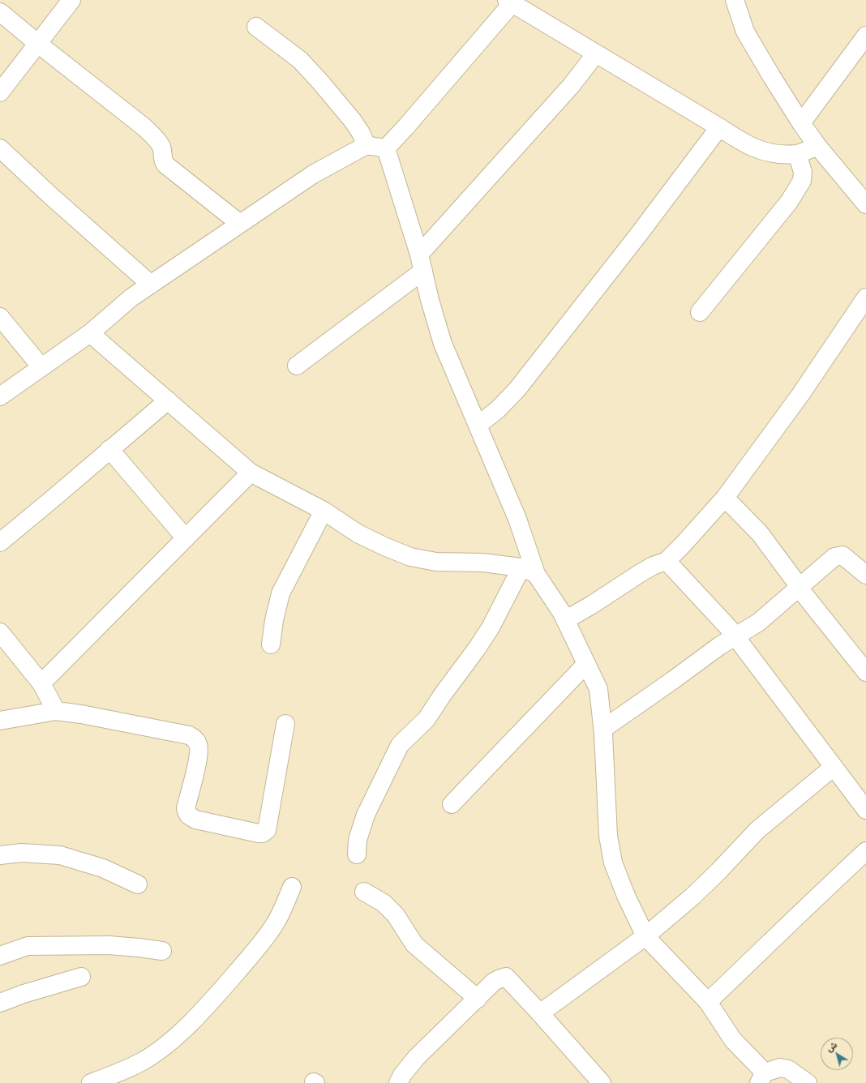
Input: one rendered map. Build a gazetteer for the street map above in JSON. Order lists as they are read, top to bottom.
{
  "north": "top left"
}
